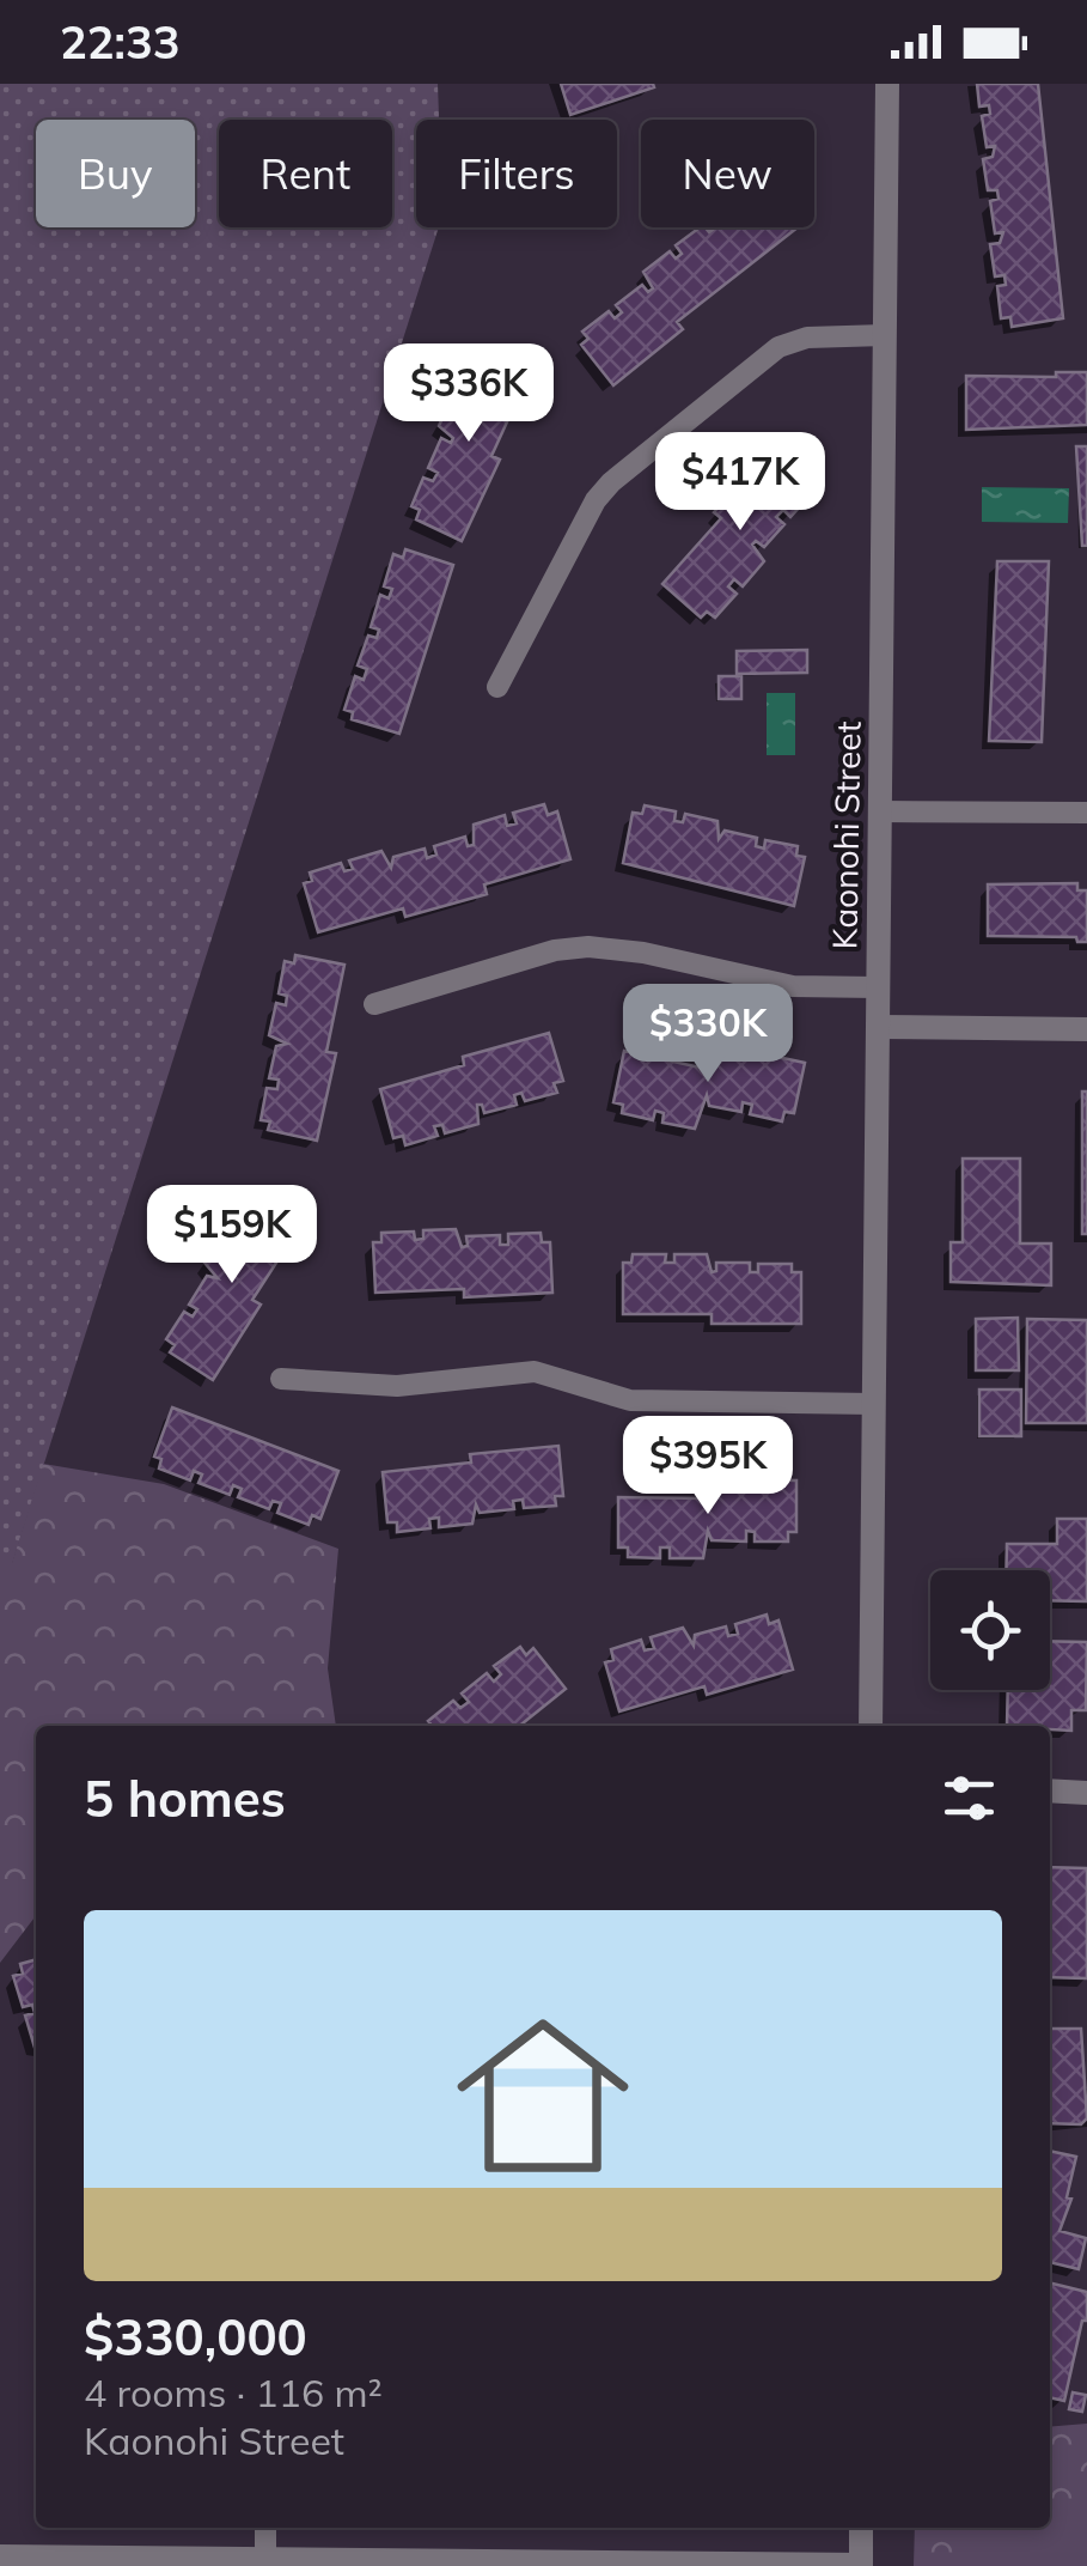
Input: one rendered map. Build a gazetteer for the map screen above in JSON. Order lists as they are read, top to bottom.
{
  "streets": {
    "street": ["Kaonohi Street"]
  },
  "page": {
    "status": "22:33",
    "chip": [
      "Buy",
      "Rent",
      "Filters",
      "New"
    ],
    "price": [
      "$336K",
      "$417K",
      "$330K",
      "$159K",
      "$395K"
    ],
    "heading": "5 homes",
    "list": [
      {
        "name": "$330,000",
        "note": "4 rooms · 116 m² · Kaonohi Street"
      }
    ]
  }
}
